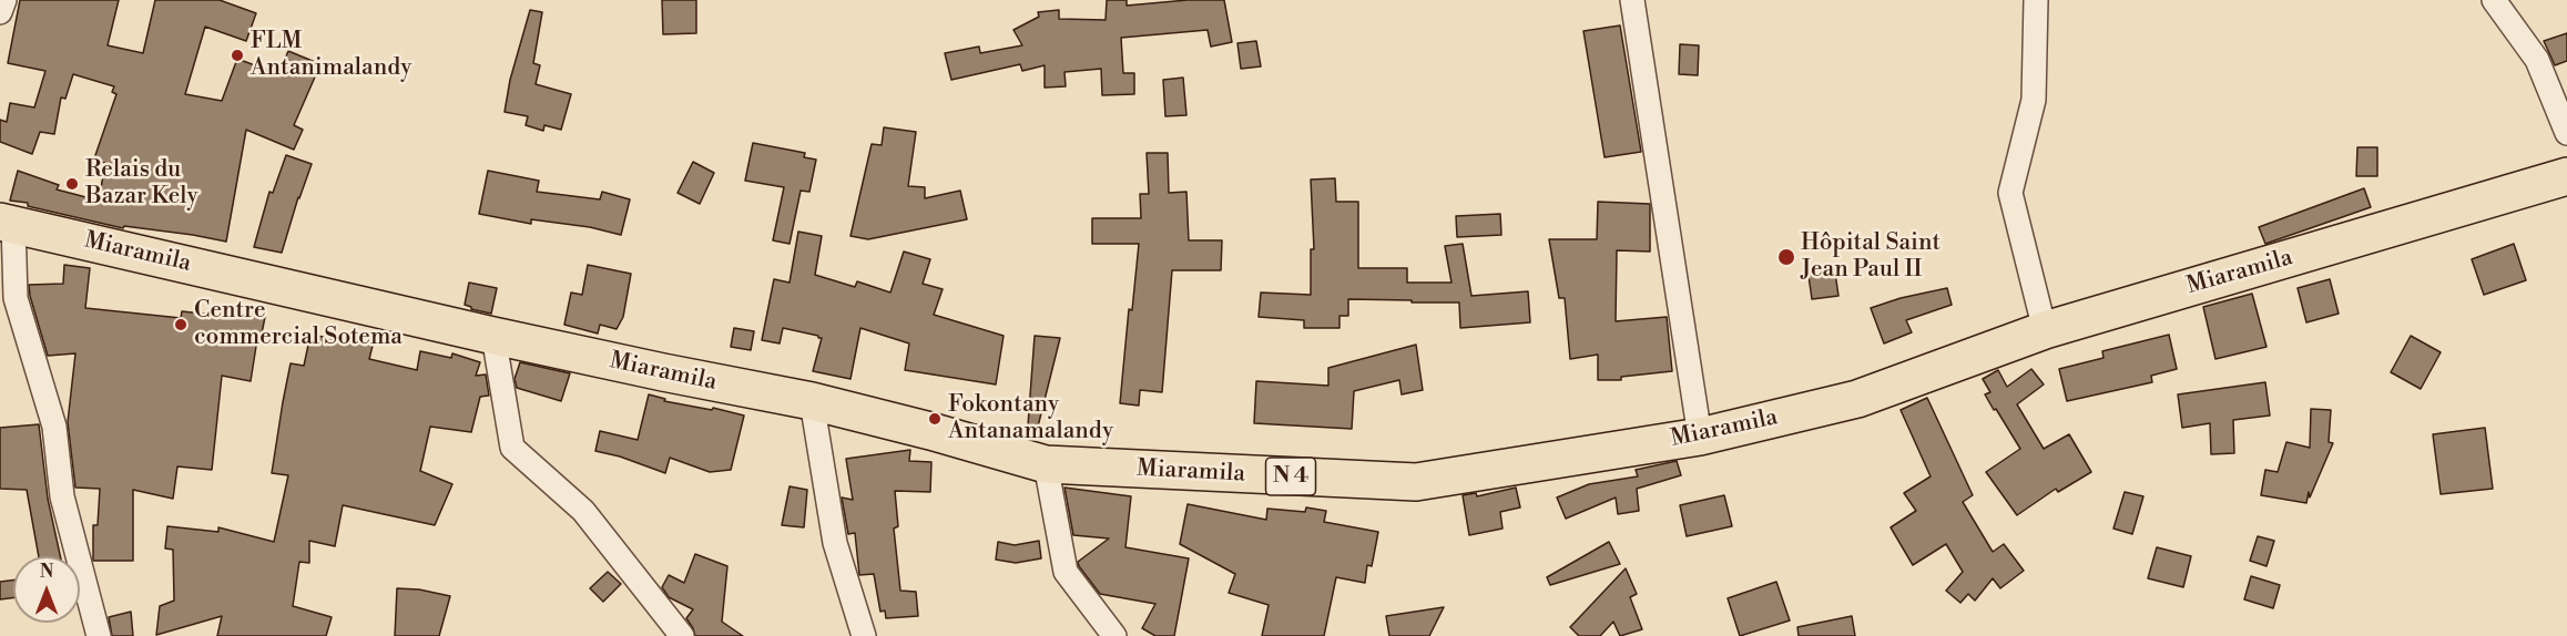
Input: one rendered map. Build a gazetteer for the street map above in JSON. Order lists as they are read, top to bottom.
{
  "streets": {
    "main road": ["Miaramila", "N 4"]
  },
  "places": [
    "FLM Antanimalandy",
    "Relais du Bazar Kely",
    "Hôpital Saint Jean Paul II",
    "Centre commercial Sotema",
    "Fokontany Antanamalandy"
  ],
  "north": "top"
}
